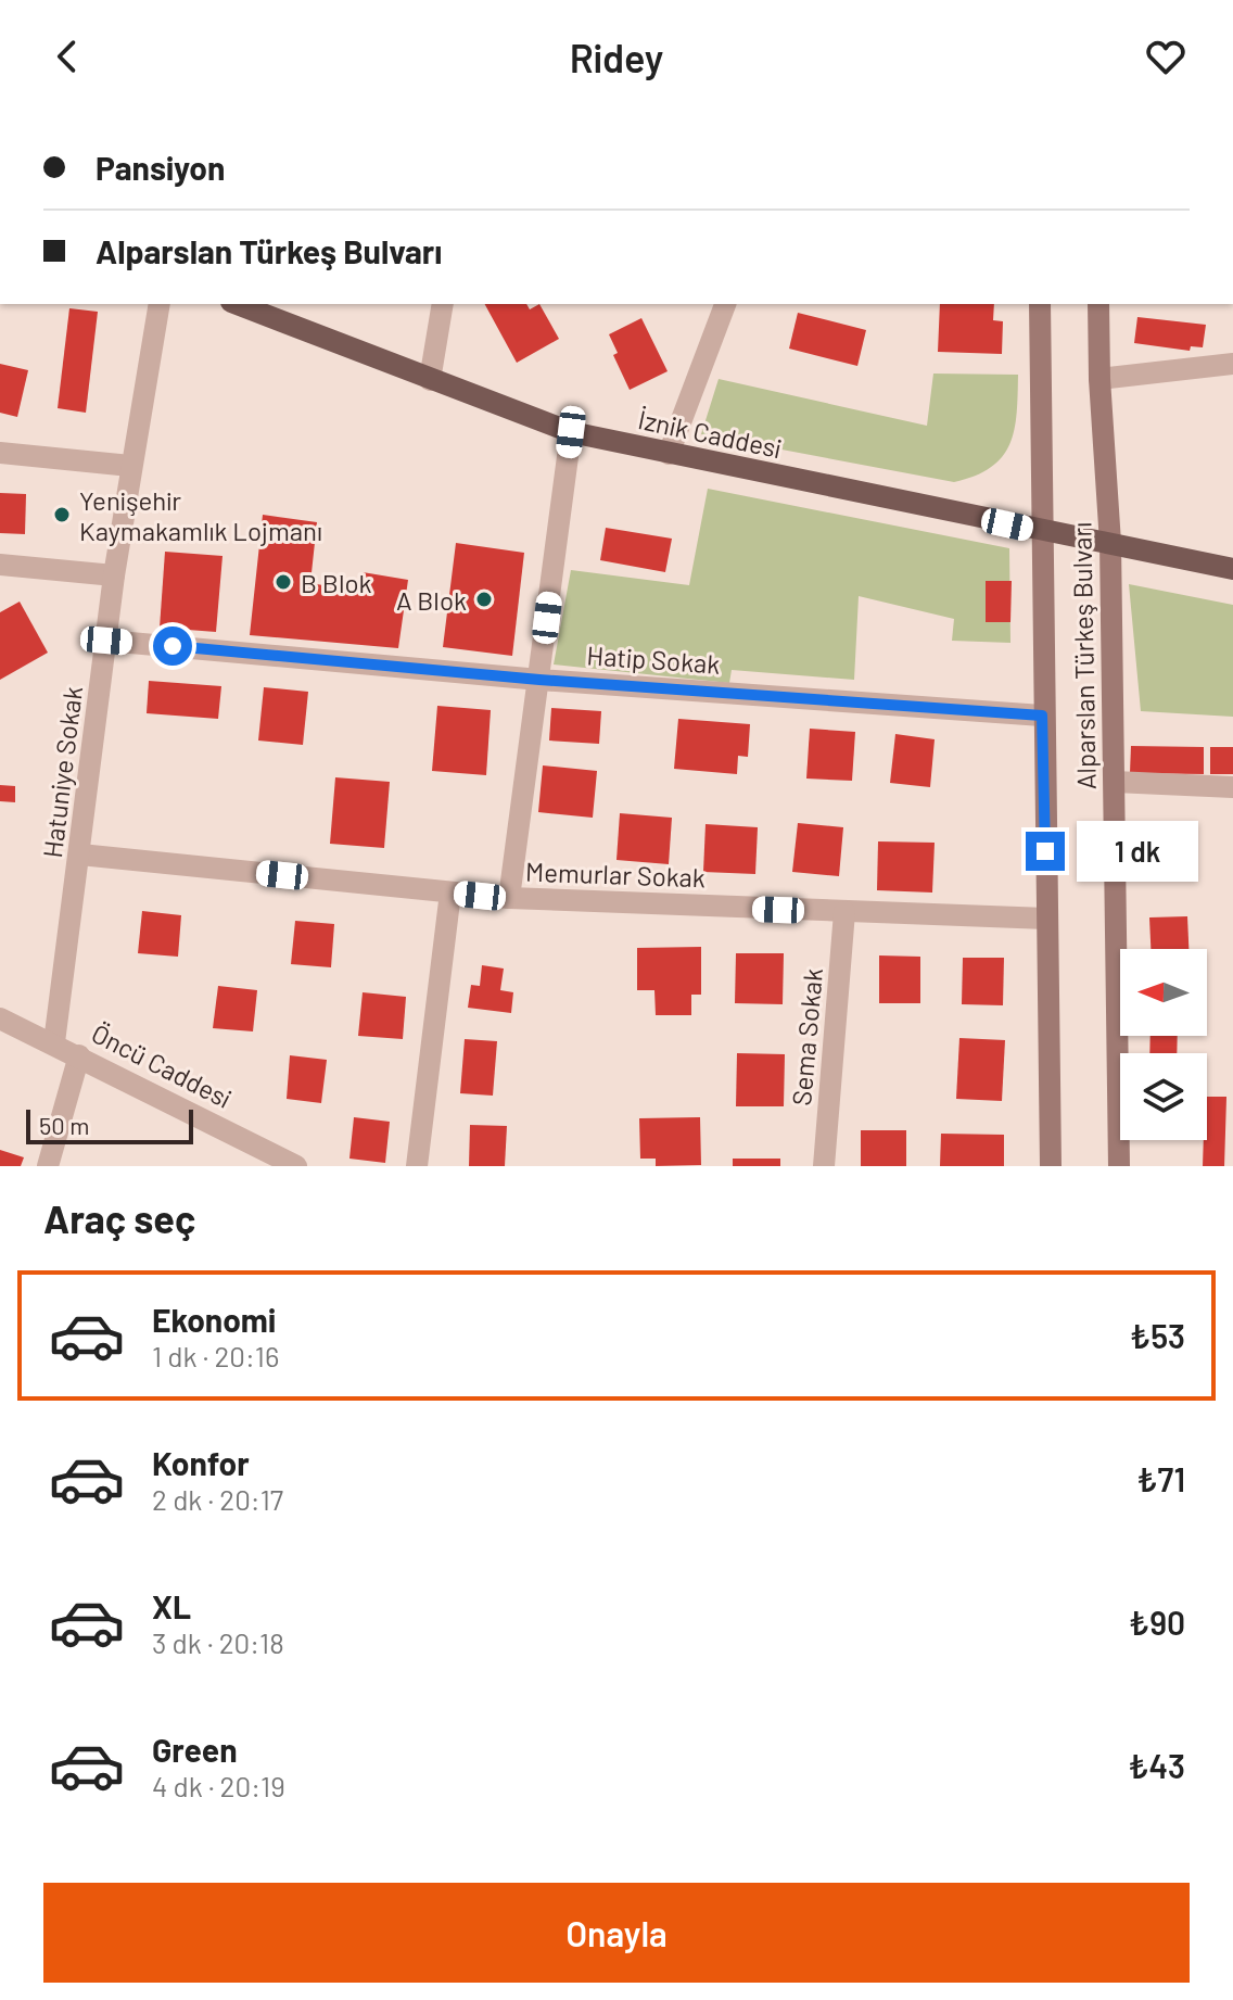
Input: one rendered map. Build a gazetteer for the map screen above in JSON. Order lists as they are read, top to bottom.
{
  "streets": {
    "main road": ["İznik Caddesi", "Alparslan Türkeş Bulvarı"],
    "street": [
      "Hatip Sokak",
      "Hatuniye Sokak",
      "Memurlar Sokak",
      "Sema Sokak",
      "Öncü Caddesi"
    ]
  },
  "crossings": [
    ["İznik Caddesi", "Alparslan Türkeş Bulvarı"],
    ["Alparslan Türkeş Bulvarı", "Hatip Sokak"],
    ["Alparslan Türkeş Bulvarı", "Memurlar Sokak"],
    ["Hatip Sokak", "Hatuniye Sokak"],
    ["Hatuniye Sokak", "Memurlar Sokak"],
    ["Hatuniye Sokak", "Öncü Caddesi"],
    ["Memurlar Sokak", "Sema Sokak"]
  ],
  "places": ["Yenişehir Kaymakamlık Lojmanı", "B Blok", "A Blok"],
  "scale_bar": "50 m",
  "north": "left",
  "page": {
    "header": "Ridey",
    "banner": ["Pansiyon", "Alparslan Türkeş Bulvarı"],
    "bubble": "1 dk",
    "scale": "50 m",
    "heading": "Araç seç",
    "list": [
      {
        "name": "Ekonomi",
        "note": "1 dk · 20:16",
        "value": "₺53"
      },
      {
        "name": "Konfor",
        "note": "2 dk · 20:17",
        "value": "₺71"
      },
      {
        "name": "XL",
        "note": "3 dk · 20:18",
        "value": "₺90"
      },
      {
        "name": "Green",
        "note": "4 dk · 20:19",
        "value": "₺43"
      }
    ],
    "buttons": "Onayla"
  }
}
